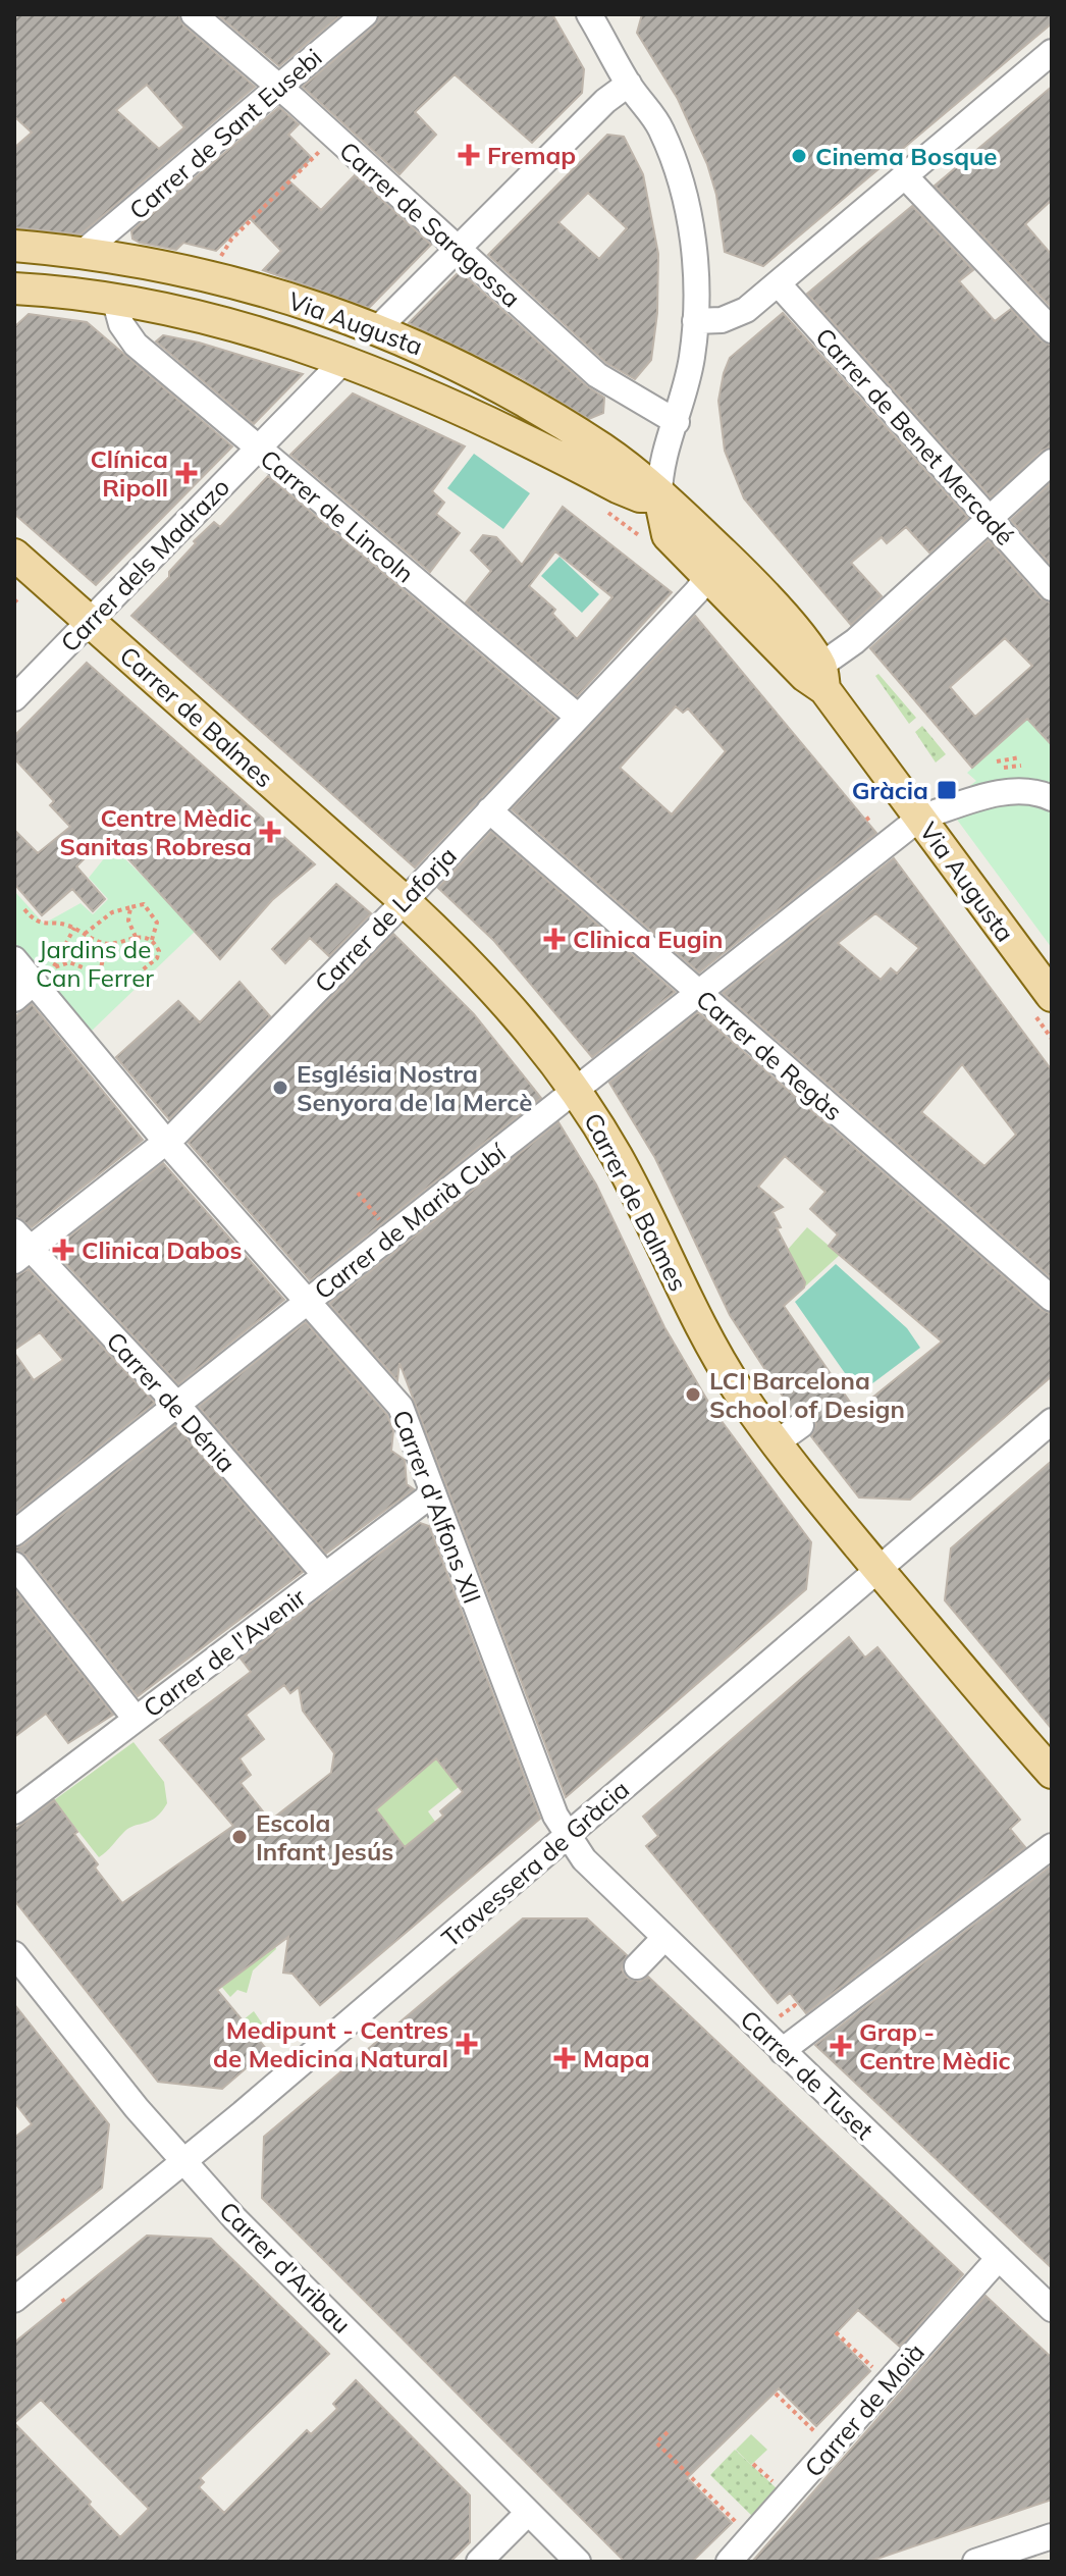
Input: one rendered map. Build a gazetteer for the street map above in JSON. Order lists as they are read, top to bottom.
{
  "streets": {
    "main road": ["Via Augusta", "Carrer de Balmes"],
    "street": [
      "Carrer de Sant Eusebi",
      "Carrer de Saragossa",
      "Carrer de Benet Mercadé",
      "Carrer de Lincoln",
      "Carrer dels Madrazo",
      "Carrer de Laforja",
      "Carrer de Regàs",
      "Carrer de Marià Cubí",
      "Carrer de Dénia",
      "Carrer d'Alfons XII",
      "Carrer de l'Avenir",
      "Travessera de Gràcia",
      "Carrer de Tuset",
      "Carrer d'Aribau",
      "Carrer de Moià"
    ]
  },
  "crossings": [
    ["Carrer de Sant Eusebi", "Carrer de Saragossa"],
    ["Carrer de Sant Eusebi", "Via Augusta"],
    ["Via Augusta", "Carrer de Lincoln"],
    ["Via Augusta", "Carrer dels Madrazo"],
    ["Via Augusta", "Carrer de Laforja"],
    ["Via Augusta", "Carrer de Marià Cubí"],
    ["Carrer de Lincoln", "Carrer dels Madrazo"],
    ["Carrer de Lincoln", "Carrer de Laforja"],
    ["Carrer dels Madrazo", "Carrer de Balmes"],
    ["Carrer de Balmes", "Carrer de Laforja"],
    ["Carrer de Balmes", "Carrer de Marià Cubí"],
    ["Carrer de Balmes", "Travessera de Gràcia"],
    ["Carrer de Laforja", "Carrer de Regàs"],
    ["Carrer de Laforja", "Carrer de Dénia"],
    ["Carrer de Laforja", "Carrer d'Alfons XII"],
    ["Carrer de Regàs", "Carrer de Marià Cubí"],
    ["Carrer de Marià Cubí", "Carrer de Dénia"],
    ["Carrer de Marià Cubí", "Carrer d'Alfons XII"],
    ["Carrer de Dénia", "Carrer de l'Avenir"],
    ["Carrer d'Alfons XII", "Carrer de l'Avenir"],
    ["Carrer d'Alfons XII", "Travessera de Gràcia"],
    ["Carrer d'Alfons XII", "Carrer de Tuset"],
    ["Travessera de Gràcia", "Carrer de Tuset"],
    ["Travessera de Gràcia", "Carrer d'Aribau"],
    ["Carrer de Tuset", "Carrer de Moià"]
  ],
  "parks": ["Jardins de Can Ferrer"],
  "places": {
    "health": [
      "Fremap",
      "Clínica Ripoll",
      "Centre Mèdic Sanitas Robresa",
      "Clinica Eugin",
      "Clinica Dabos",
      "Medipunt - Centres de Medicina Natural",
      "Grap - Centre Mèdic",
      "Mapa"
    ],
    "other": [
      "Cinema Bosque",
      "Església Nostra Senyora de la Mercè",
      "LCI Barcelona School of Design",
      "Escola Infant Jesús"
    ],
    "transit": ["Gràcia"]
  }
}
